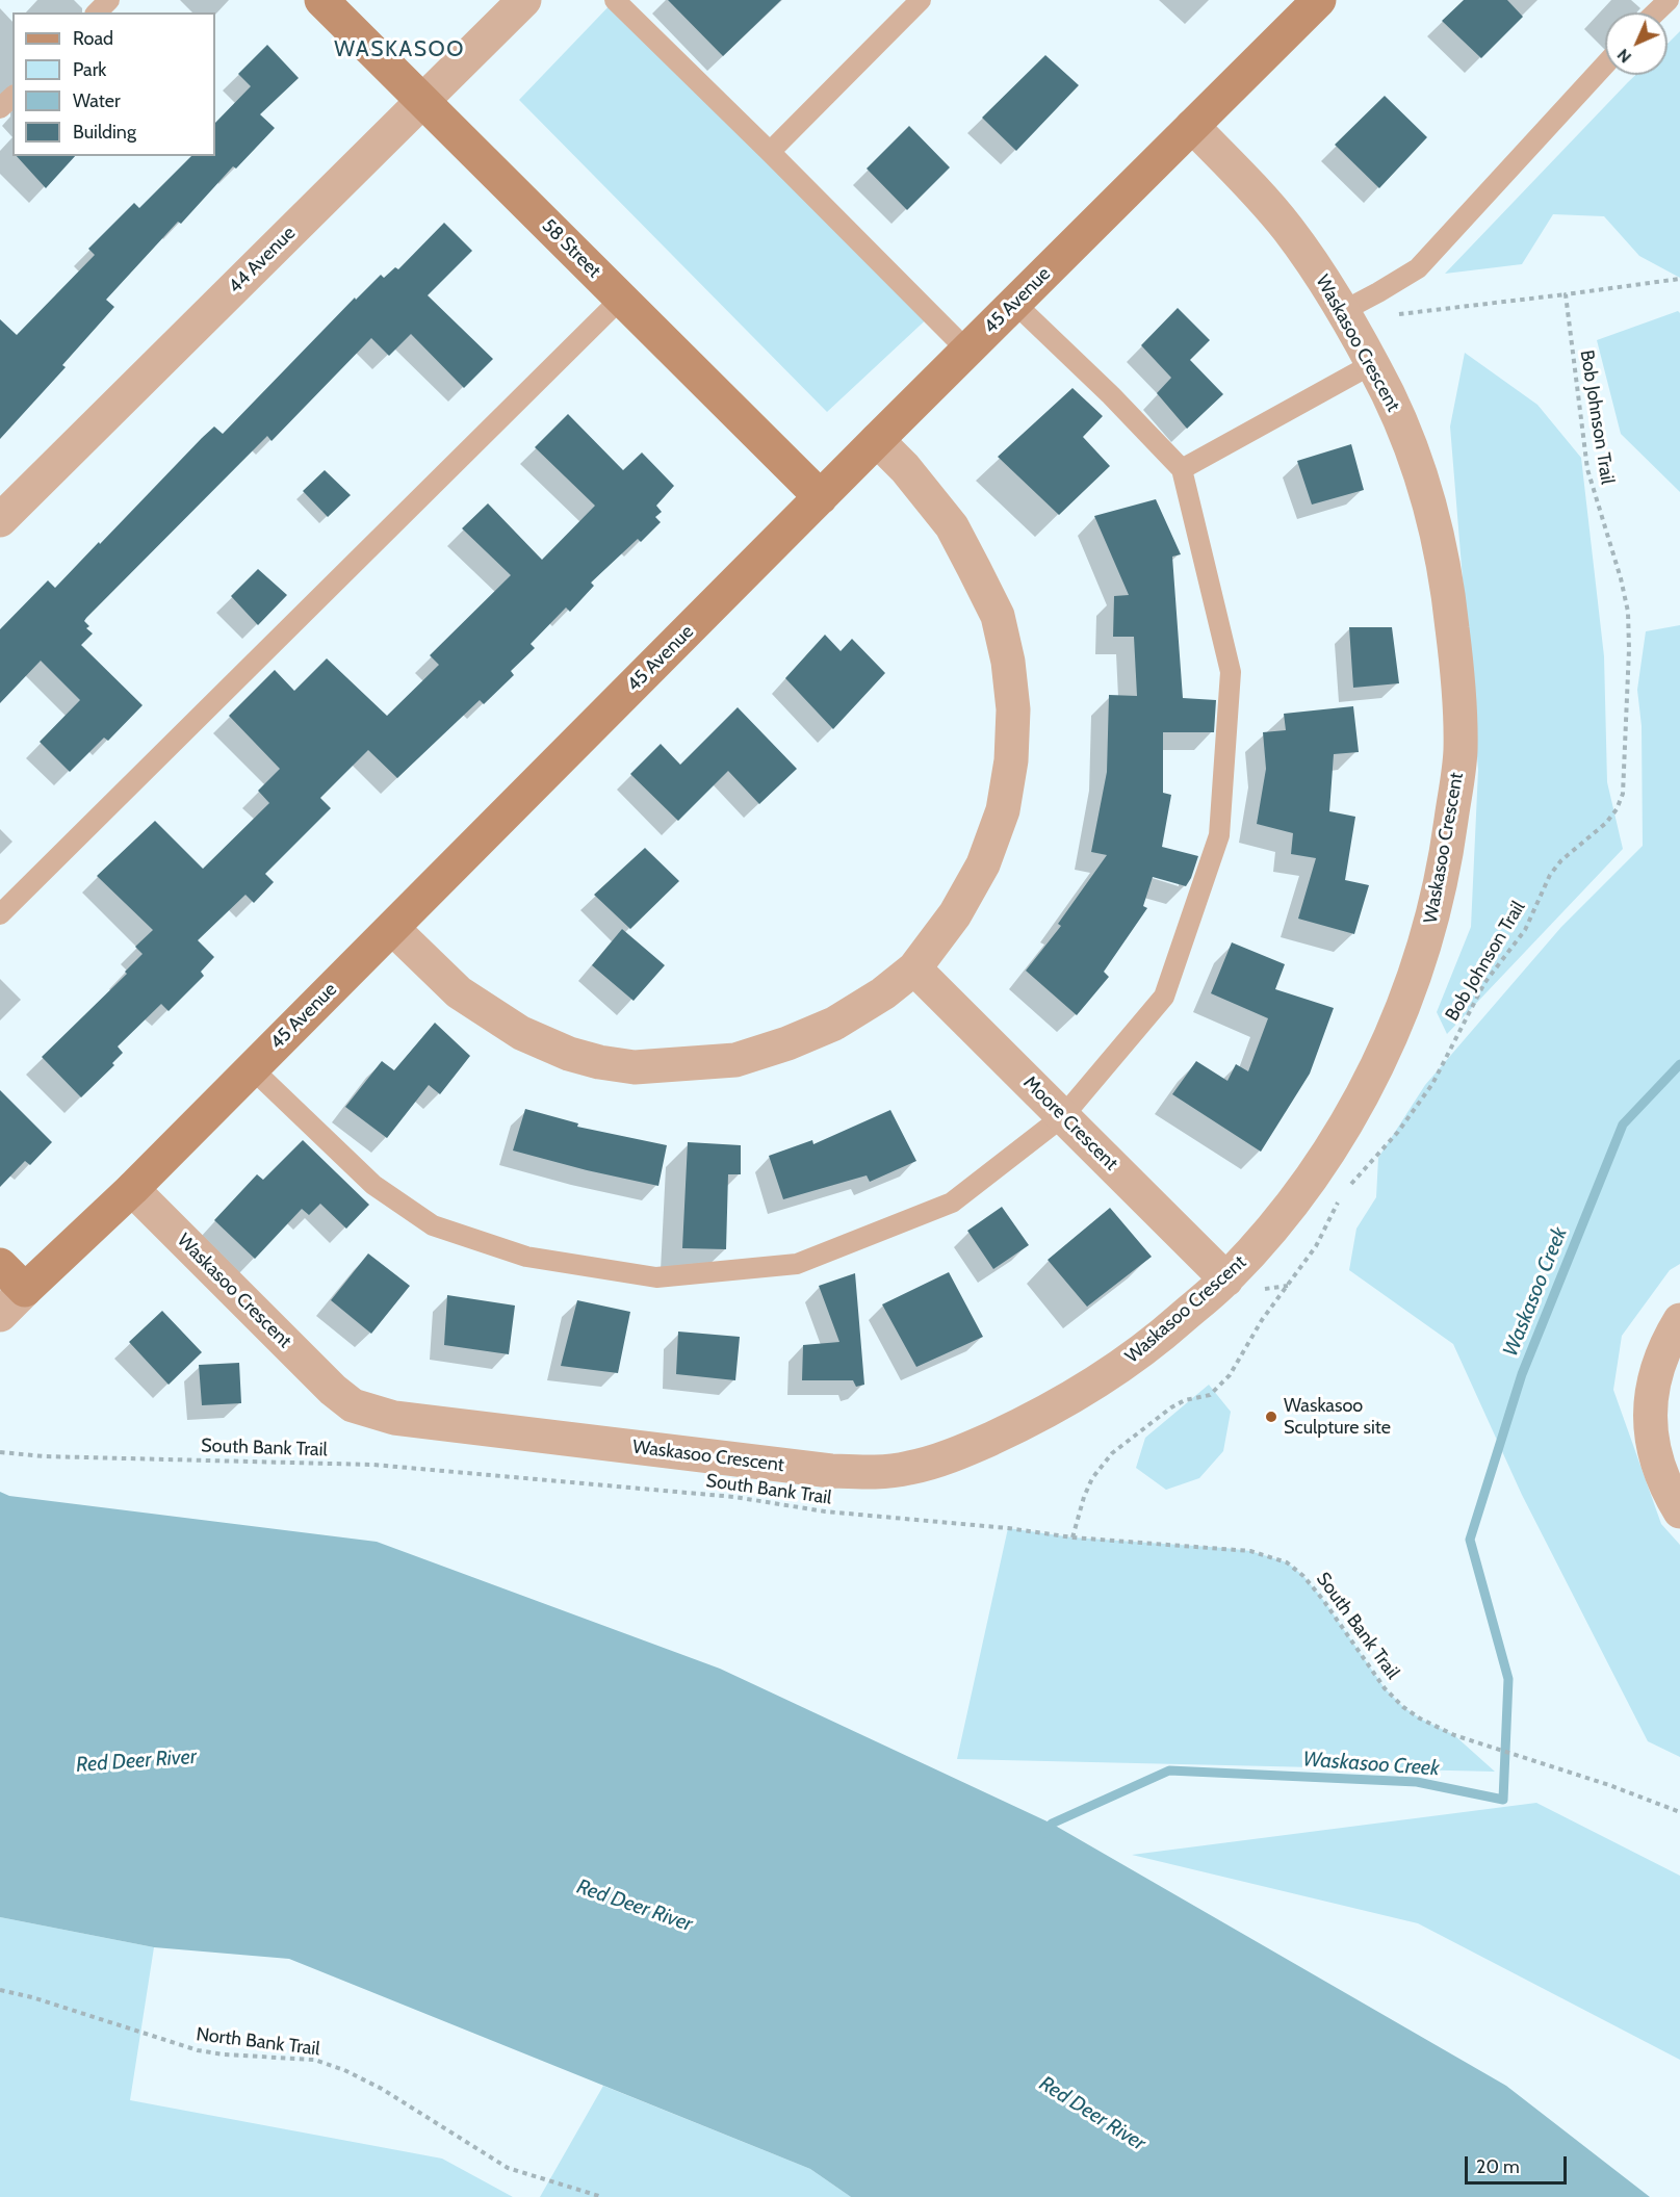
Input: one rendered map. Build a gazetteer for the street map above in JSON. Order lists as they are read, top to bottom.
{
  "streets": {
    "street": [
      "58 Street",
      "44 Avenue",
      "45 Avenue",
      "Waskasoo Crescent",
      "Moore Crescent"
    ],
    "path": ["Bob Johnson Trail", "South Bank Trail", "North Bank Trail"]
  },
  "crossings": [
    ["58 Street", "44 Avenue"],
    ["58 Street", "45 Avenue"],
    ["45 Avenue", "Waskasoo Crescent"],
    ["Waskasoo Crescent", "Moore Crescent"]
  ],
  "districts": ["WASKASOO"],
  "water": ["Waskasoo Creek", "Red Deer River"],
  "places": ["Waskasoo Sculpture site"],
  "legend": [
    "Road",
    "Park",
    "Water",
    "Building"
  ],
  "scale_bar": "20 m",
  "north": "bottom left"
}
